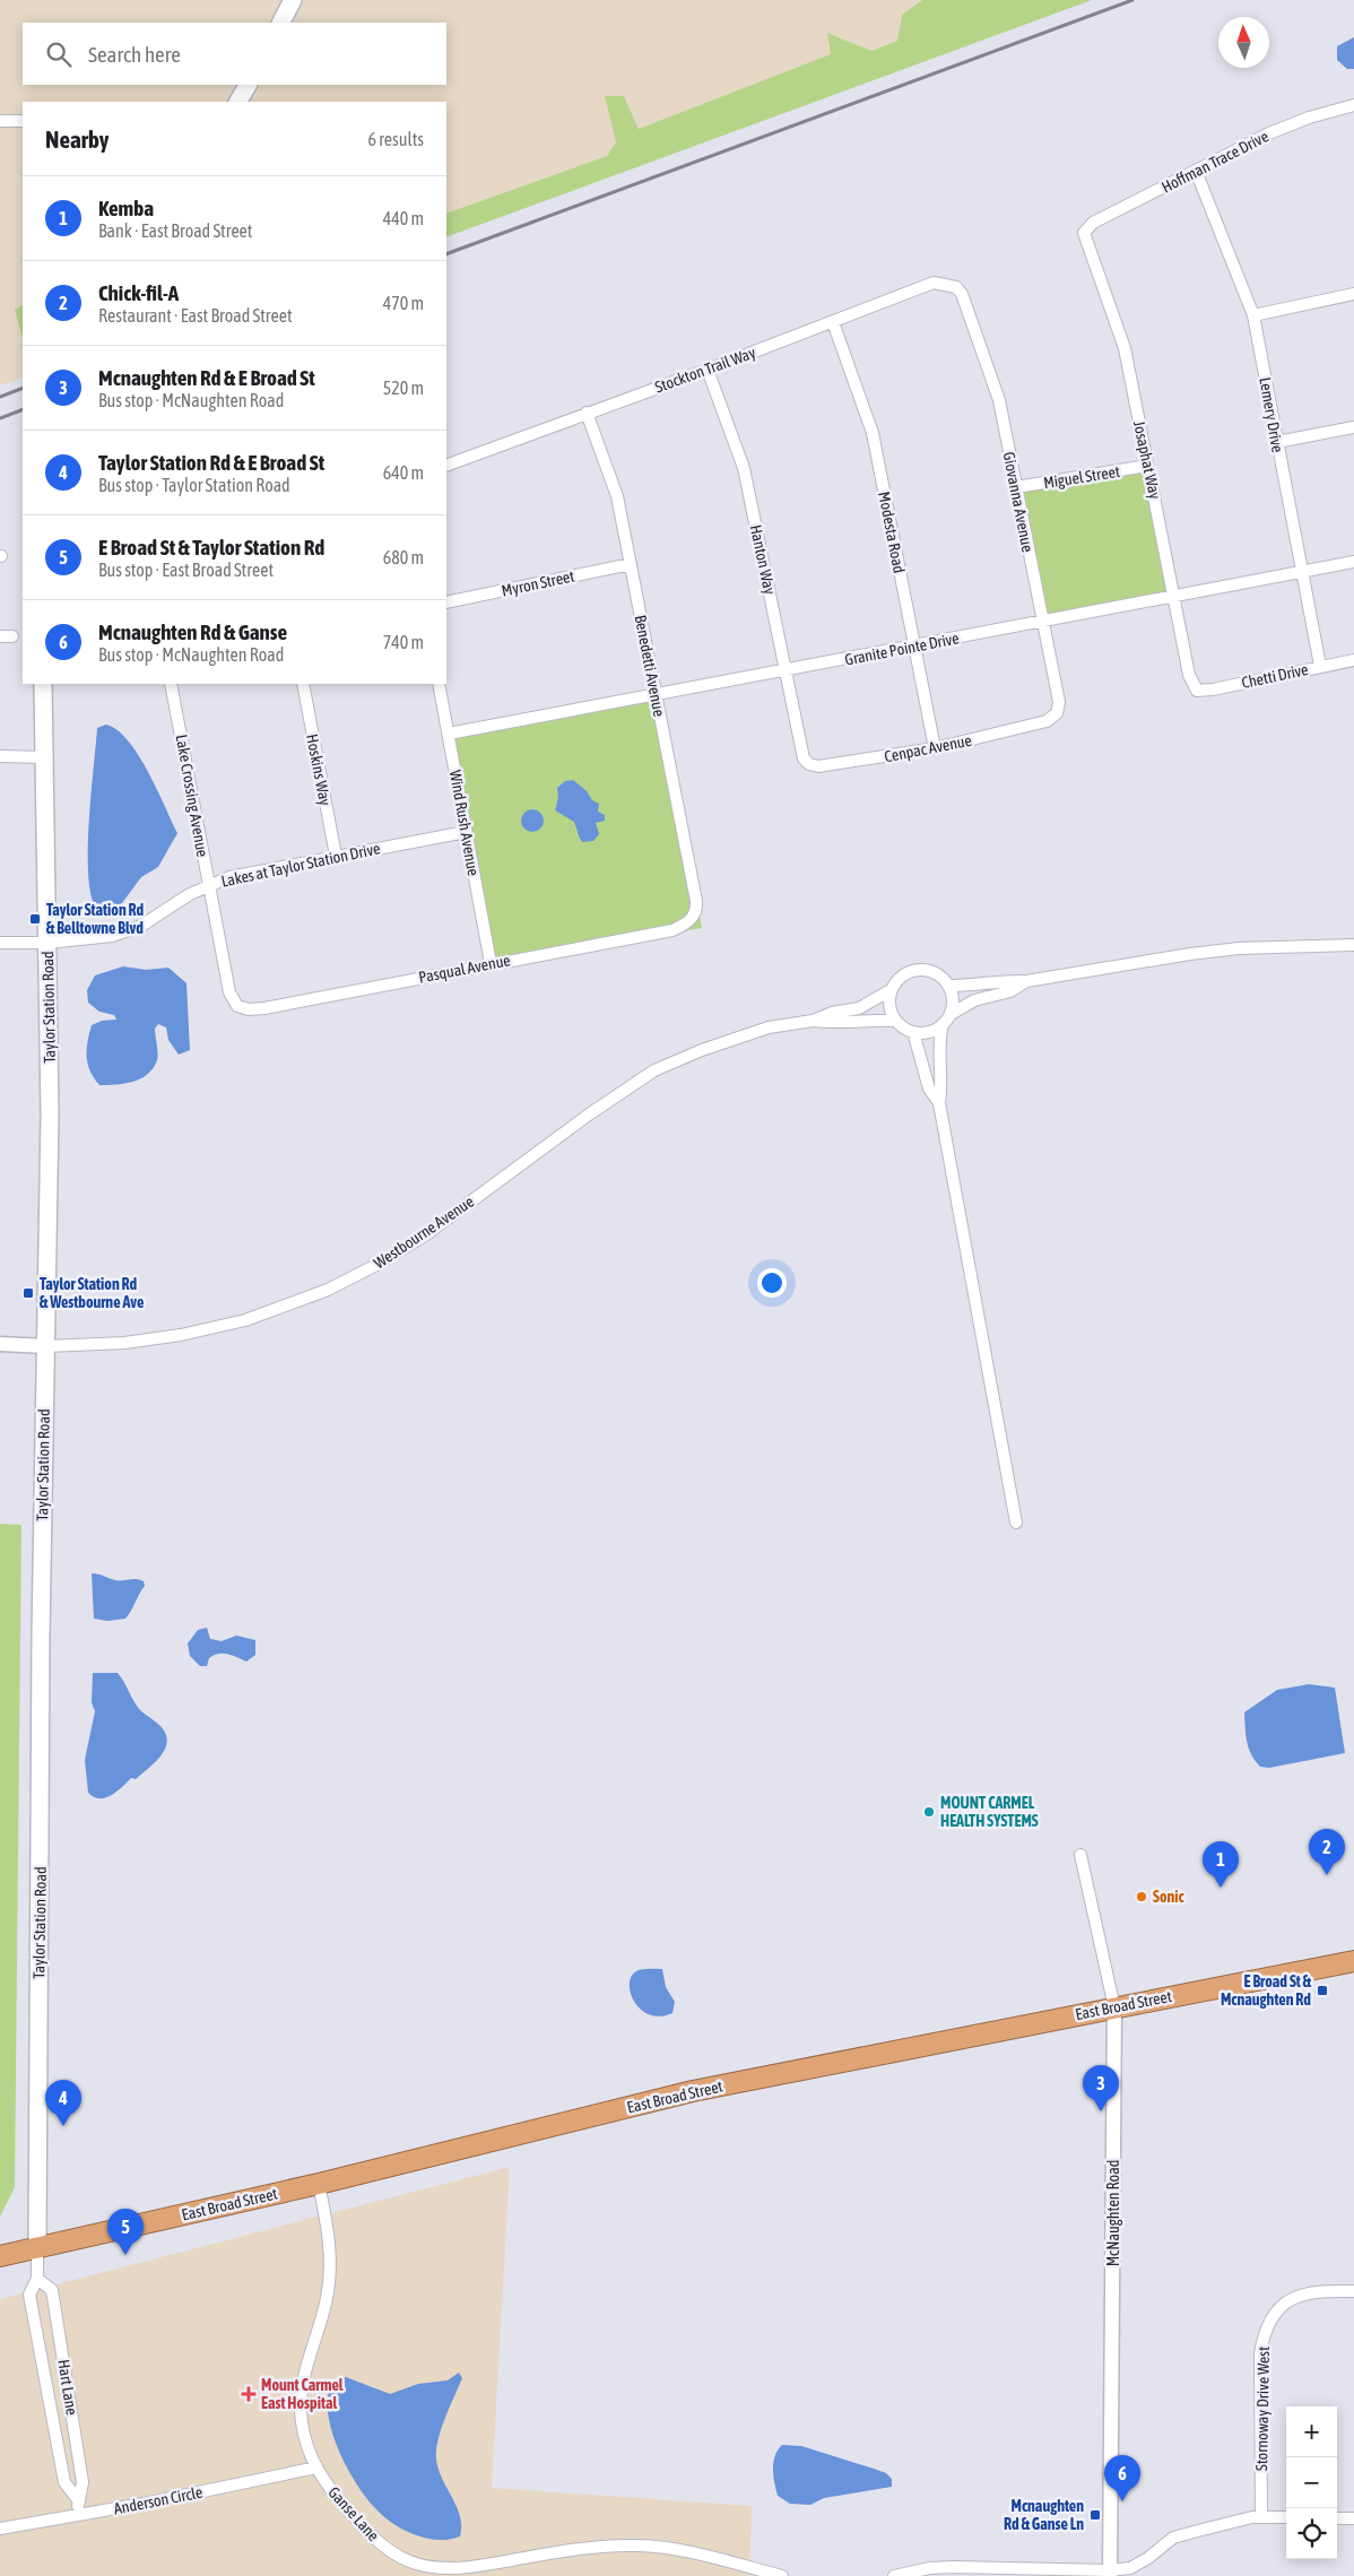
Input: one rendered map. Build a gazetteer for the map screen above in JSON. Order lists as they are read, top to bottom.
{
  "streets": {
    "highway": ["East Broad Street"],
    "main road": ["Taylor Station Road"],
    "street": [
      "Hoffman Trace Drive",
      "Stockton Trail Way",
      "Lemery Drive",
      "Josaphat Way",
      "Miguel Street",
      "Giovanna Avenue",
      "Modesta Road",
      "Hanton Way",
      "Myron Street",
      "Granite Pointe Drive",
      "Benedetti Avenue",
      "Chetti Drive",
      "Cenpac Avenue",
      "Hoskins Way",
      "Lake Crossing Avenue",
      "Wind Rush Avenue",
      "Lakes at Taylor Station Drive",
      "Pasqual Avenue",
      "Westbourne Avenue",
      "McNaughten Road",
      "Hart Lane",
      "Stornoway Drive West",
      "Anderson Circle",
      "Ganse Lane"
    ]
  },
  "crossings": [
    ["Hoffman Trace Drive", "Lemery Drive"],
    ["Hoffman Trace Drive", "Josaphat Way"],
    ["Stockton Trail Way", "Giovanna Avenue"],
    ["Stockton Trail Way", "Modesta Road"],
    ["Stockton Trail Way", "Hanton Way"],
    ["Stockton Trail Way", "Benedetti Avenue"],
    ["Lemery Drive", "Granite Pointe Drive"],
    ["Lemery Drive", "Chetti Drive"],
    ["Josaphat Way", "Miguel Street"],
    ["Josaphat Way", "Granite Pointe Drive"],
    ["Josaphat Way", "Chetti Drive"],
    ["Miguel Street", "Giovanna Avenue"],
    ["Giovanna Avenue", "Granite Pointe Drive"],
    ["Giovanna Avenue", "Cenpac Avenue"],
    ["Modesta Road", "Granite Pointe Drive"],
    ["Modesta Road", "Cenpac Avenue"],
    ["Hanton Way", "Granite Pointe Drive"],
    ["Hanton Way", "Cenpac Avenue"],
    ["Myron Street", "Benedetti Avenue"],
    ["Granite Pointe Drive", "Benedetti Avenue"],
    ["Granite Pointe Drive", "Wind Rush Avenue"],
    ["Benedetti Avenue", "Pasqual Avenue"],
    ["Hoskins Way", "Lakes at Taylor Station Drive"],
    ["Lake Crossing Avenue", "Lakes at Taylor Station Drive"],
    ["Lake Crossing Avenue", "Pasqual Avenue"],
    ["Wind Rush Avenue", "Lakes at Taylor Station Drive"],
    ["Wind Rush Avenue", "Pasqual Avenue"],
    ["Lakes at Taylor Station Drive", "Taylor Station Road"],
    ["Taylor Station Road", "Westbourne Avenue"],
    ["Taylor Station Road", "East Broad Street"],
    ["Taylor Station Road", "Hart Lane"],
    ["East Broad Street", "McNaughten Road"],
    ["East Broad Street", "Hart Lane"],
    ["East Broad Street", "Ganse Lane"],
    ["Hart Lane", "Anderson Circle"],
    ["Anderson Circle", "Ganse Lane"]
  ],
  "places": {
    "transit": [
      "Taylor Station Rd & Belltowne Blvd",
      "Taylor Station Rd & Westbourne Ave",
      "E Broad St & Mcnaughten Rd",
      "Mcnaughten Rd & Ganse Ln"
    ],
    "other": ["MOUNT CARMEL HEALTH SYSTEMS", "Sonic"],
    "health": ["Mount Carmel East Hospital"]
  },
  "north": "top",
  "page": {
    "search": "Search here",
    "heading": ["Nearby", "6 results"],
    "list": [
      {
        "mark": "1",
        "name": "Kemba",
        "note": "Bank · East Broad Street",
        "value": "440 m"
      },
      {
        "mark": "2",
        "name": "Chick-fil-A",
        "note": "Restaurant · East Broad Street",
        "value": "470 m"
      },
      {
        "mark": "3",
        "name": "Mcnaughten Rd & E Broad St",
        "note": "Bus stop · McNaughten Road",
        "value": "520 m"
      },
      {
        "mark": "4",
        "name": "Taylor Station Rd & E Broad St",
        "note": "Bus stop · Taylor Station Road",
        "value": "640 m"
      },
      {
        "mark": "5",
        "name": "E Broad St & Taylor Station Rd",
        "note": "Bus stop · East Broad Street",
        "value": "680 m"
      },
      {
        "mark": "6",
        "name": "Mcnaughten Rd & Ganse",
        "note": "Bus stop · McNaughten Road",
        "value": "740 m"
      }
    ],
    "pins": [
      "2",
      "1",
      "3",
      "4",
      "5",
      "6"
    ],
    "map_buttons": ["+", "−"]
  }
}
